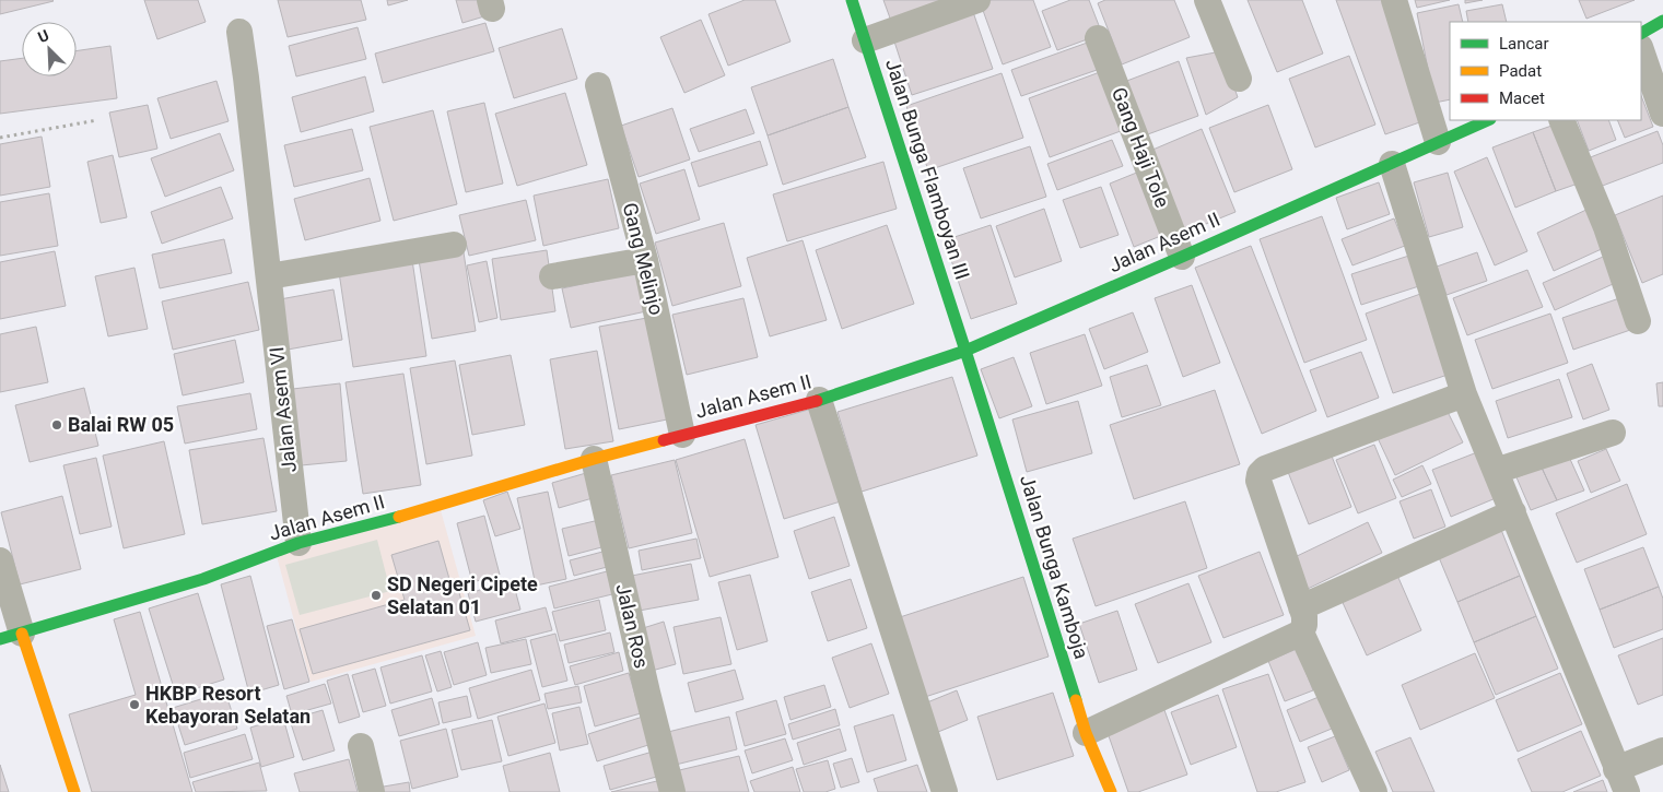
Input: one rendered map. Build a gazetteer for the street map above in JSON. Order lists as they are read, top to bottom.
{
  "streets": {
    "street": [
      "Gang Haji Tole",
      "Jalan Bunga Flamboyan III",
      "Jalan Asem II",
      "Gang Melinjo",
      "Jalan Asem VI",
      "Jalan Bunga Kamboja",
      "Jalan Ros"
    ]
  },
  "crossings": [
    ["Gang Haji Tole", "Jalan Asem II"],
    ["Jalan Bunga Flamboyan III", "Jalan Asem II"],
    ["Jalan Bunga Flamboyan III", "Jalan Bunga Kamboja"],
    ["Jalan Asem II", "Gang Melinjo"],
    ["Jalan Asem II", "Jalan Asem VI"],
    ["Jalan Asem II", "Jalan Bunga Kamboja"],
    ["Jalan Asem II", "Jalan Ros"]
  ],
  "places": ["Balai RW 05", "SD Negeri Cipete Selatan 01", "HKBP Resort Kebayoran Selatan"],
  "legend": ["Lancar", "Padat", "Macet"],
  "north": "top left"
}
